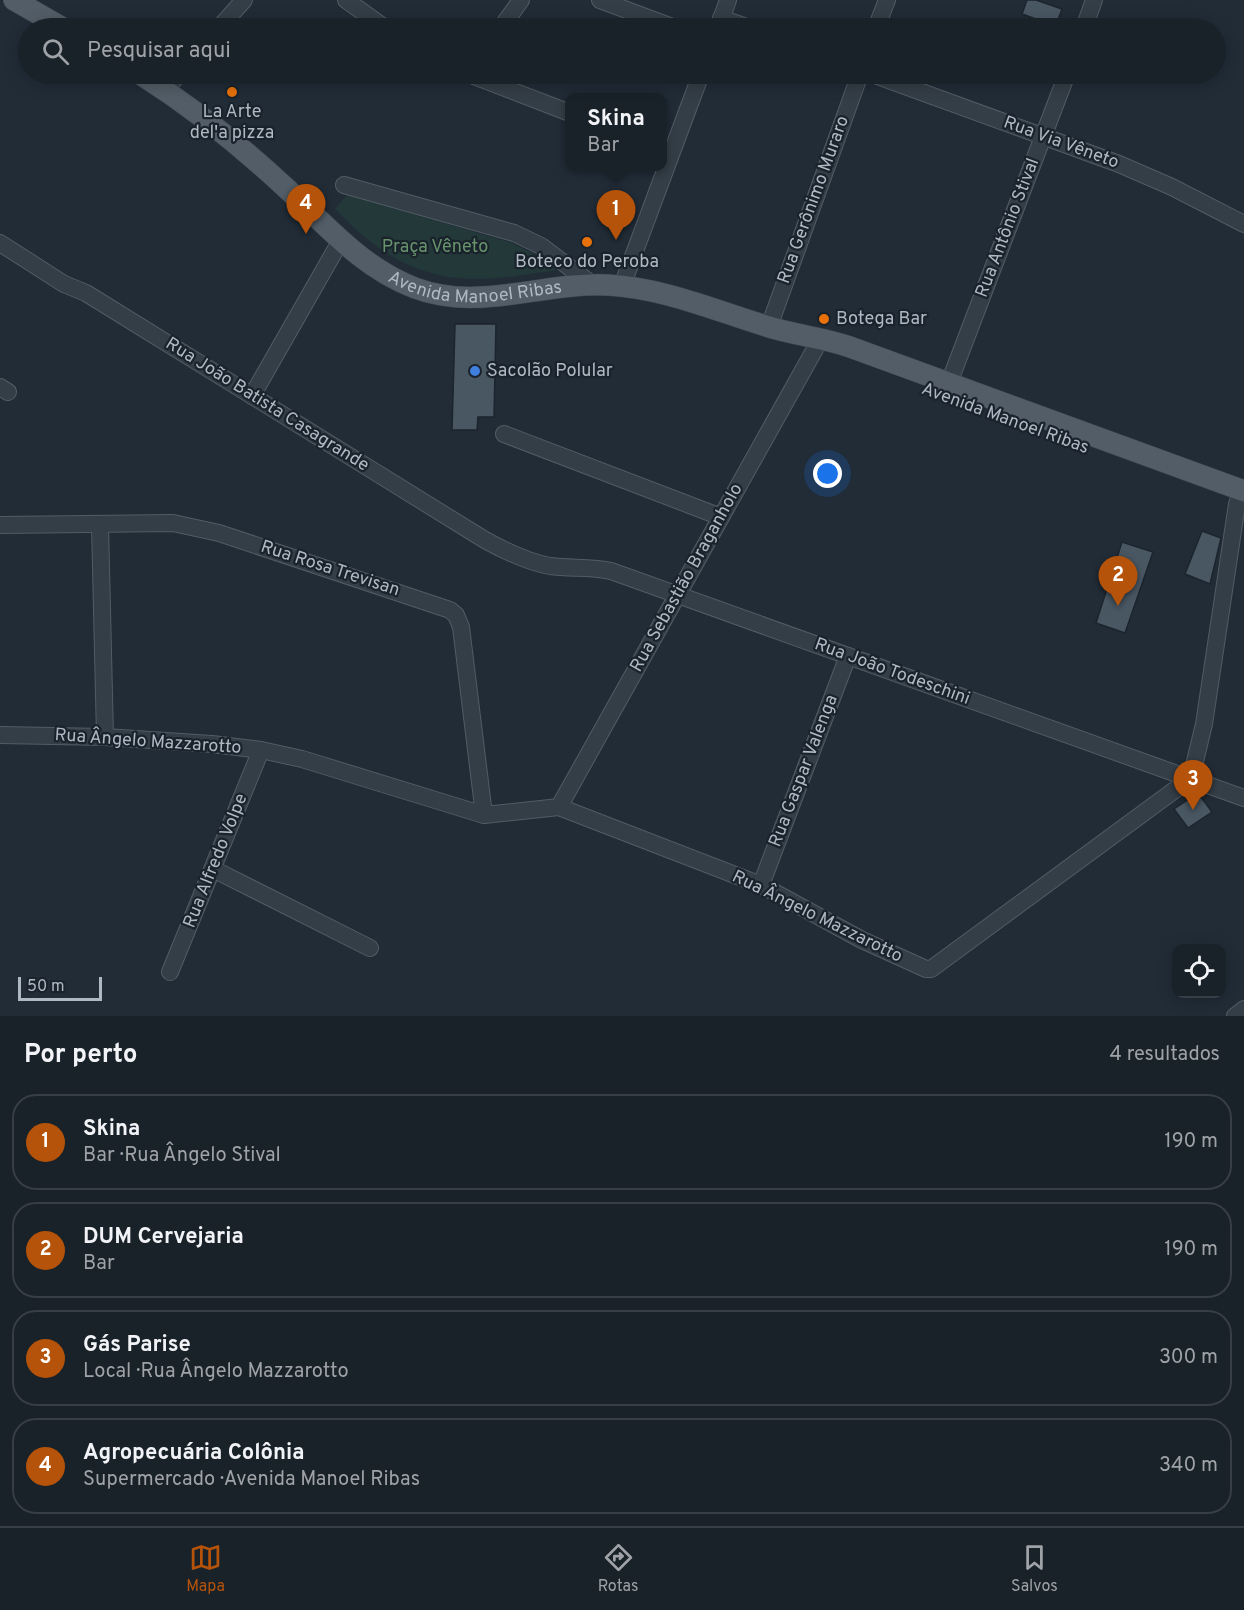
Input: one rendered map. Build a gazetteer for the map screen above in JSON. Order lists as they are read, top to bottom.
{
  "streets": {
    "main road": ["Avenida Manoel Ribas"],
    "street": [
      "Rua Via Vêneto",
      "Rua Gerônimo Muraro",
      "Rua Antônio Stival",
      "Rua João Batista Casagrande",
      "Rua Rosa Trevisan",
      "Rua Sebastião Braganholo",
      "Rua João Todeschini",
      "Rua Ângelo Mazzarotto",
      "Rua Gaspar Valenga",
      "Rua Alfredo Volpe"
    ]
  },
  "crossings": [
    ["Rua Via Vêneto", "Rua Antônio Stival"],
    ["Rua Gerônimo Muraro", "Avenida Manoel Ribas"],
    ["Rua Antônio Stival", "Avenida Manoel Ribas"],
    ["Avenida Manoel Ribas", "Rua Sebastião Braganholo"],
    ["Rua João Batista Casagrande", "Rua João Todeschini"],
    ["Rua Rosa Trevisan", "Rua Ângelo Mazzarotto"],
    ["Rua Sebastião Braganholo", "Rua João Todeschini"],
    ["Rua Sebastião Braganholo", "Rua Ângelo Mazzarotto"],
    ["Rua João Todeschini", "Rua Ângelo Mazzarotto"],
    ["Rua João Todeschini", "Rua Gaspar Valenga"],
    ["Rua Ângelo Mazzarotto", "Rua Gaspar Valenga"],
    ["Rua Ângelo Mazzarotto", "Rua Alfredo Volpe"]
  ],
  "parks": ["Praça Vêneto"],
  "places": [
    "La Arte del'a pizza",
    "Boteco do Peroba",
    "Botega Bar",
    "Sacolão Polular"
  ],
  "scale_bar": "50 m",
  "page": {
    "search": "Pesquisar aqui",
    "popup": ["Skina", "Bar"],
    "pins": [
      "4",
      "1",
      "2",
      "3"
    ],
    "scale": "50 m",
    "heading": ["Por perto", "4 resultados"],
    "list": [
      {
        "mark": "1",
        "name": "Skina",
        "note": "Bar · Rua Ângelo Stival",
        "value": "190 m"
      },
      {
        "mark": "2",
        "name": "DUM Cervejaria",
        "note": "Bar",
        "value": "190 m"
      },
      {
        "mark": "3",
        "name": "Gás Parise",
        "note": "Local · Rua Ângelo Mazzarotto",
        "value": "300 m"
      },
      {
        "mark": "4",
        "name": "Agropecuária Colônia",
        "note": "Supermercado · Avenida Manoel Ribas",
        "value": "340 m"
      }
    ],
    "nav": ["Mapa", "Rotas", "Salvos"]
  }
}
